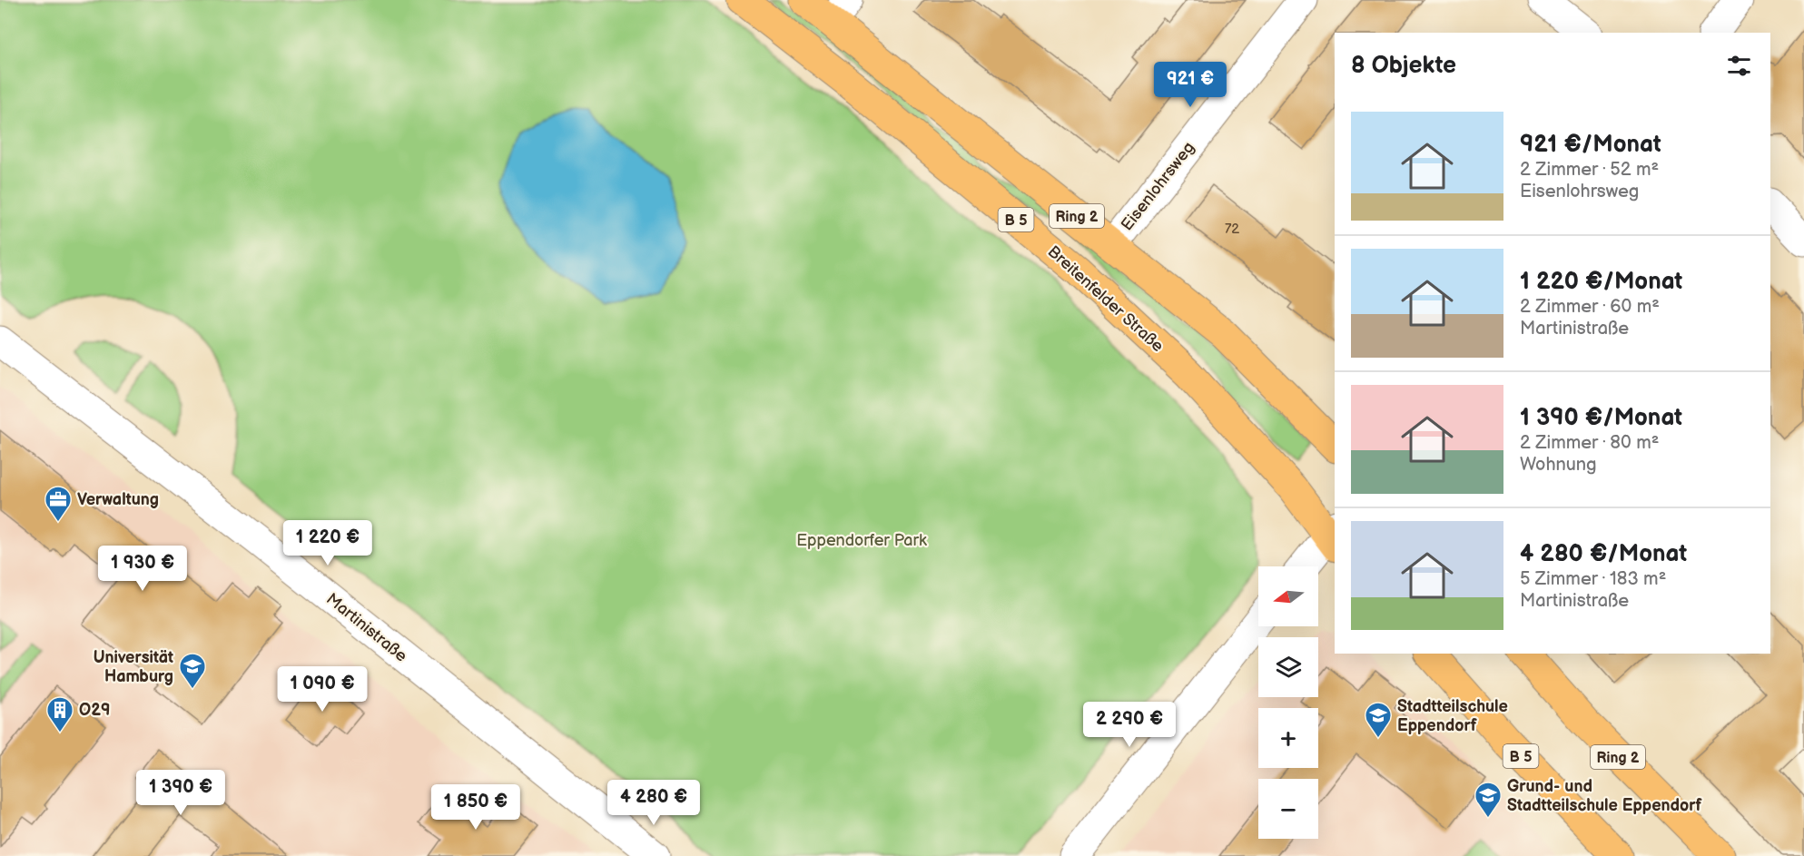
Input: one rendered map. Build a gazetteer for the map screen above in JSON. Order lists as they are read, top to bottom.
{
  "streets": {
    "main road": ["Ring 2", "B 5", "Breitenfelder Straße"],
    "street": ["Eisenlohrsweg", "Martinistraße"]
  },
  "crossings": [
    ["Eisenlohrsweg", "Ring 2"]
  ],
  "parks": ["Eppendorfer Park"],
  "places": {
    "office": ["Verwaltung"],
    "school or university": ["Universität Hamburg", "Stadtteilschule Eppendorf", "Grund- und Stadtteilschule Eppendorf"],
    "building": ["O29"]
  },
  "house_numbers": ["72"],
  "north": "left",
  "page": {
    "heading": "8 Objekte",
    "price": [
      "921 €",
      "1 220 €",
      "1 930 €",
      "1 090 €",
      "2 290 €",
      "1 390 €",
      "4 280 €",
      "1 850 €"
    ],
    "list": [
      {
        "name": "921 €/Monat",
        "note": "2 Zimmer · 52 m² · Eisenlohrsweg"
      },
      {
        "name": "1 220 €/Monat",
        "note": "2 Zimmer · 60 m² · Martinistraße"
      },
      {
        "name": "1 390 €/Monat",
        "note": "2 Zimmer · 80 m² · Wohnung"
      },
      {
        "name": "4 280 €/Monat",
        "note": "5 Zimmer · 183 m² · Martinistraße"
      }
    ],
    "map_buttons": ["+", "−"]
  }
}
